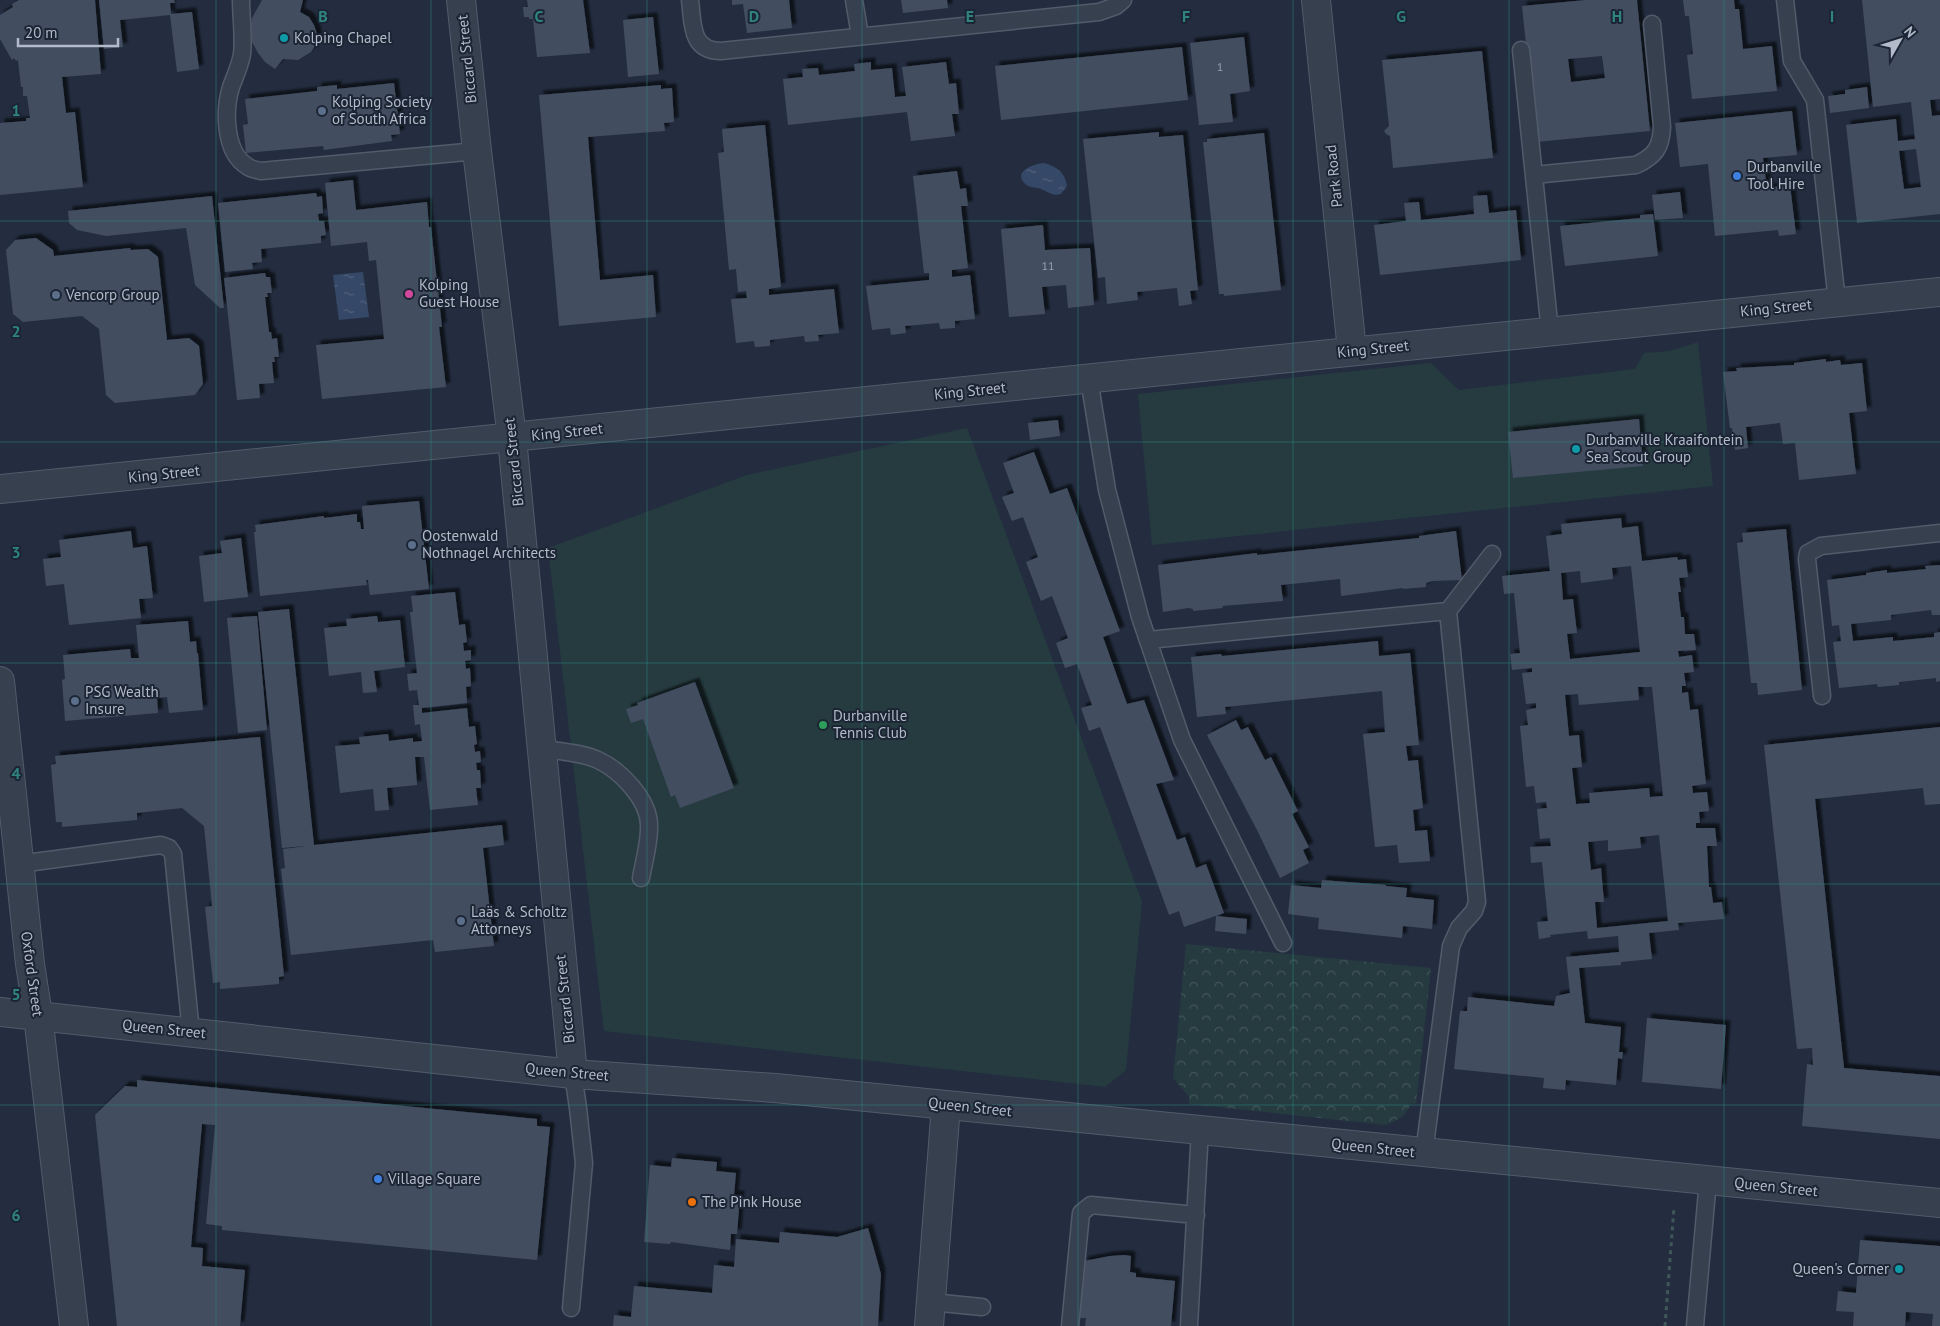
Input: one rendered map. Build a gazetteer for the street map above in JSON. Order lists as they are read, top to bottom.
{
  "streets": {
    "street": [
      "Biccard Street",
      "Park Road",
      "King Street",
      "Oxford Street",
      "Queen Street"
    ]
  },
  "crossings": [
    ["Biccard Street", "King Street"],
    ["Biccard Street", "Queen Street"],
    ["Park Road", "King Street"],
    ["Oxford Street", "Queen Street"]
  ],
  "places": [
    "Kolping Chapel",
    "Kolping Society of South Africa",
    "Durbanville Tool Hire",
    "Kolping Guest House",
    "Vencorp Group",
    "Durbanville Kraaifontein Sea Scout Group",
    "Oostenwald Nothnagel Architects",
    "PSG Wealth Insure",
    "Durbanville Tennis Club",
    "Laäs & Scholtz Attorneys",
    "Village Square",
    "The Pink House",
    "Queen's Corner"
  ],
  "house_numbers": ["1", "11"],
  "scale_bar": "20 m",
  "north": "top right",
  "grid": {
    "columns": [
      "B",
      "C",
      "D",
      "E",
      "F",
      "G",
      "H",
      "I"
    ],
    "rows": [
      "1",
      "2",
      "3",
      "4",
      "5",
      "6"
    ]
  }
}
